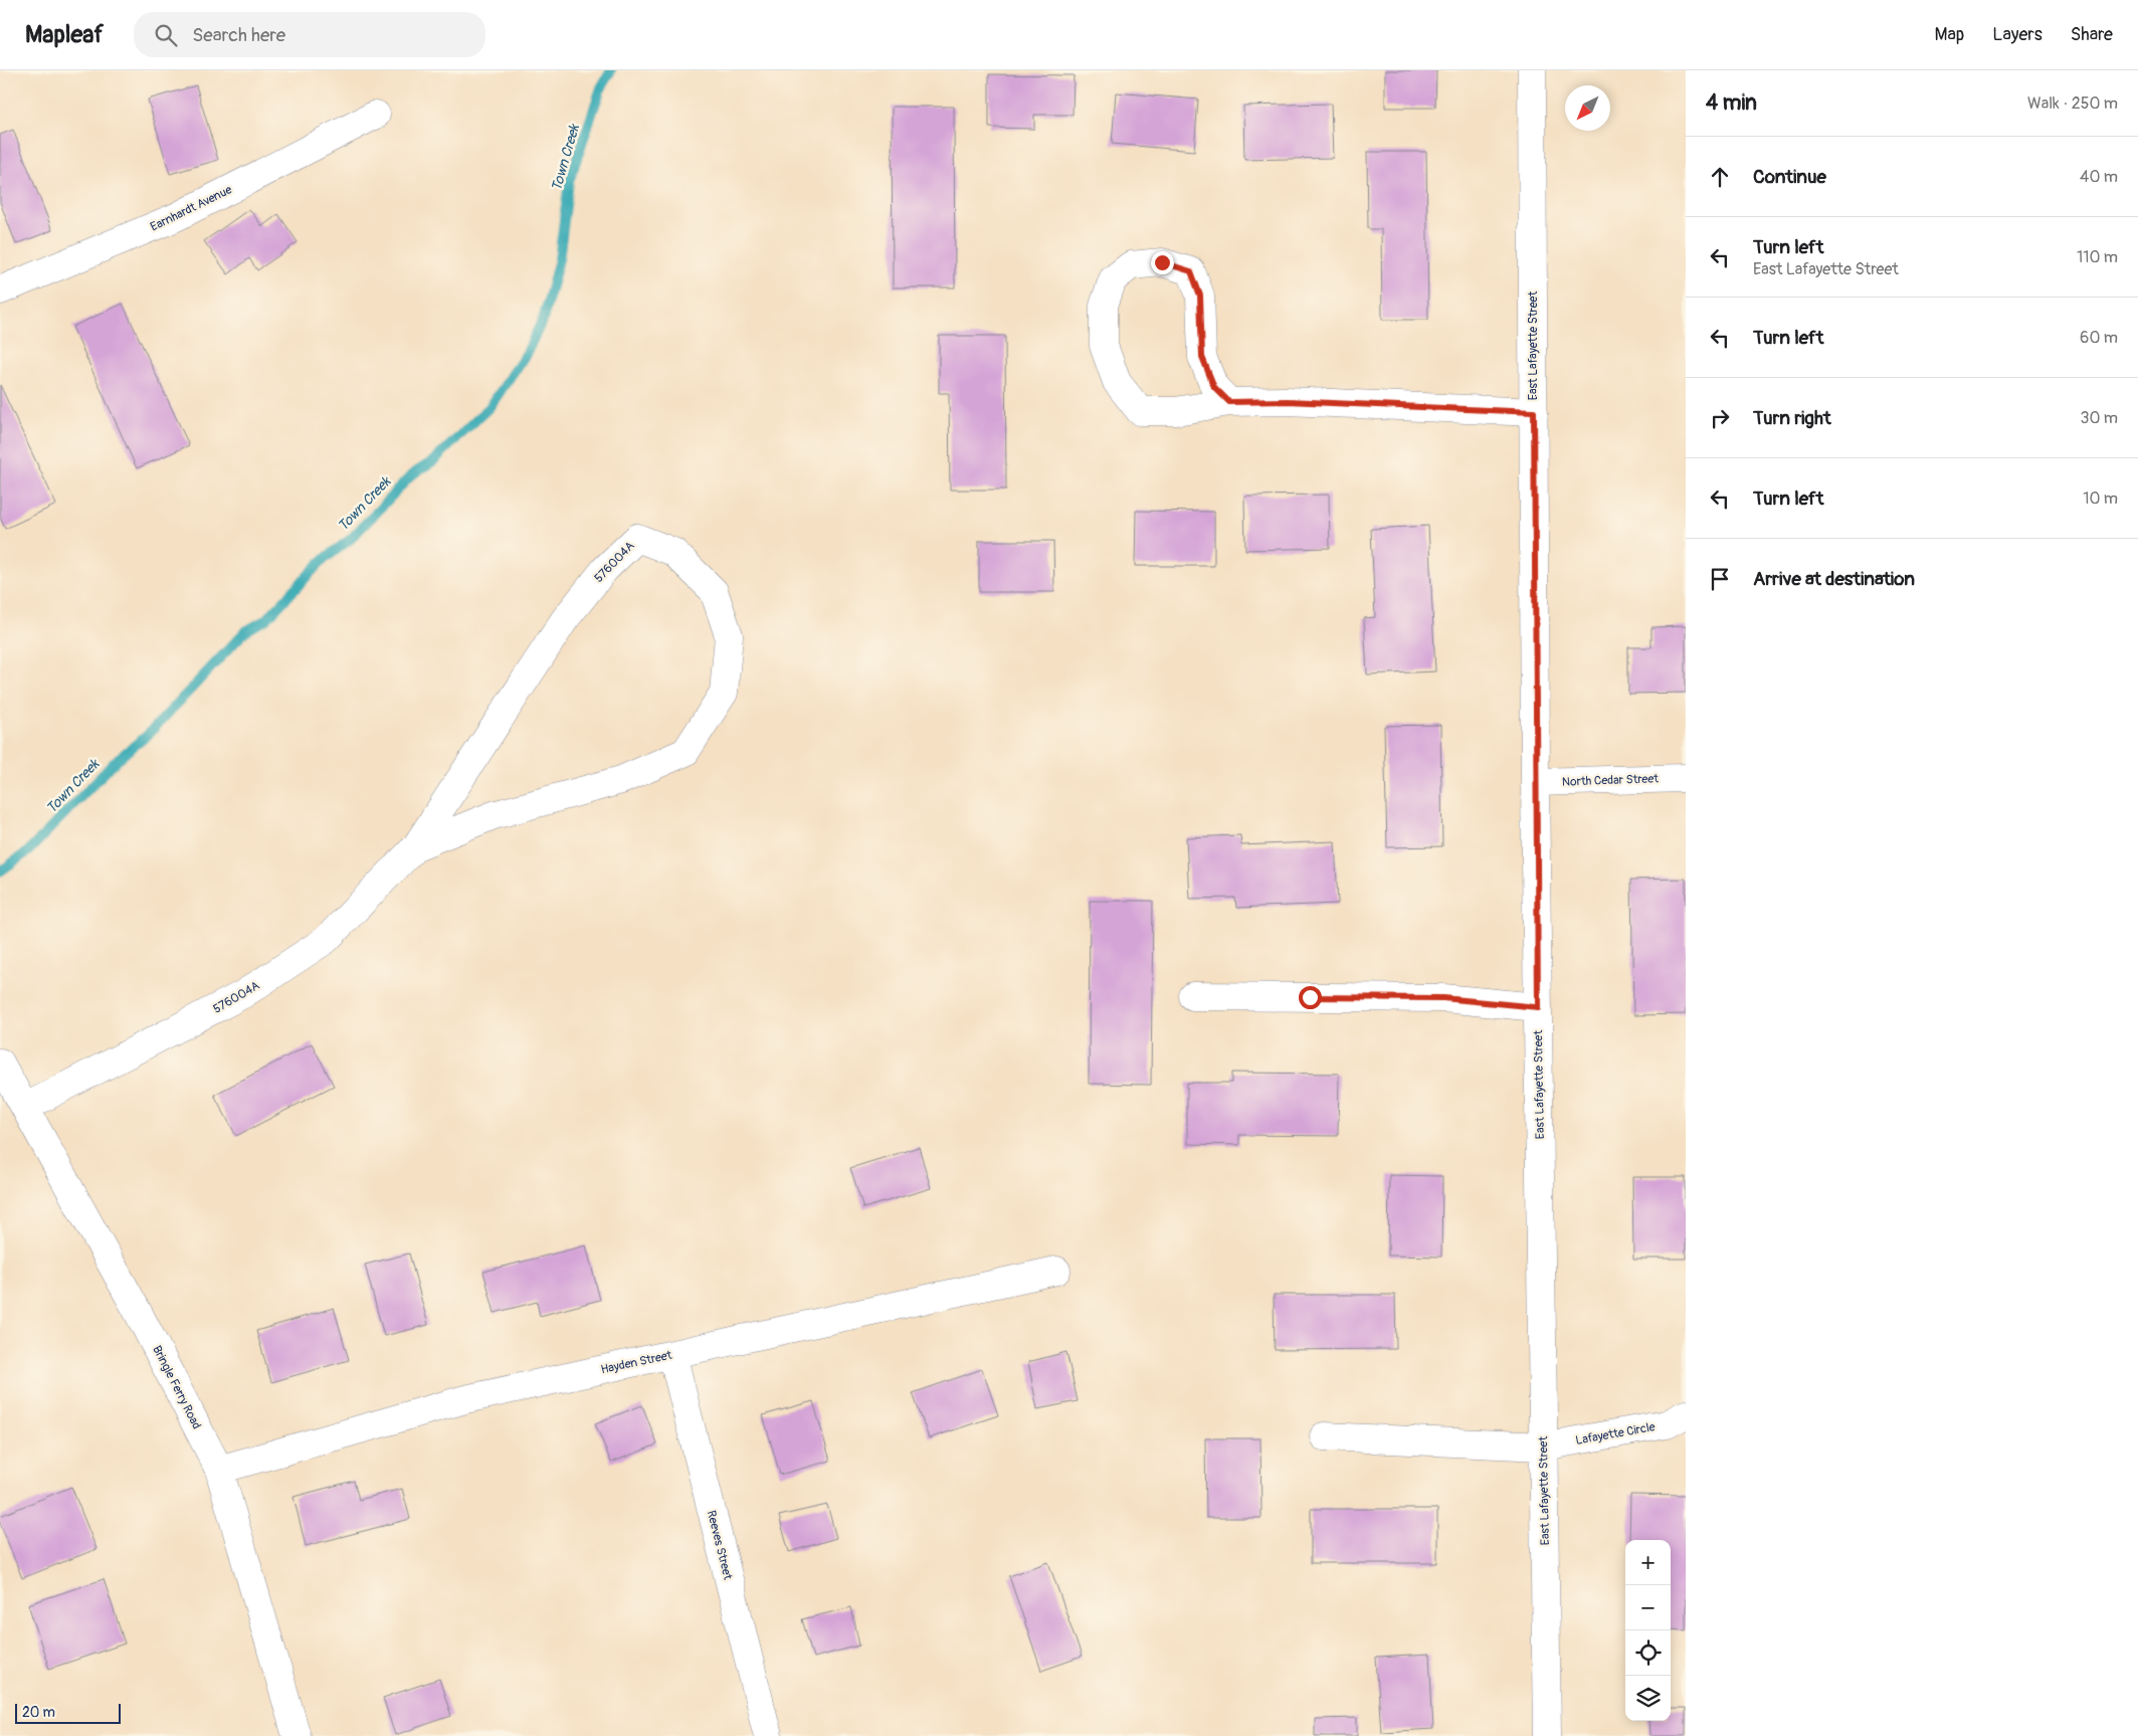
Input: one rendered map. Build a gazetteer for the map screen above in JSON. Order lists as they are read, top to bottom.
{
  "streets": {
    "street": [
      "Earnhardt Avenue",
      "East Lafayette Street",
      "576004A",
      "North Cedar Street",
      "Hayden Street",
      "Bringle Ferry Road",
      "Lafayette Circle",
      "Reeves Street"
    ]
  },
  "crossings": [
    ["East Lafayette Street", "North Cedar Street"],
    ["East Lafayette Street", "Lafayette Circle"],
    ["576004A", "Bringle Ferry Road"],
    ["Hayden Street", "Bringle Ferry Road"],
    ["Hayden Street", "Reeves Street"]
  ],
  "water": ["Town Creek"],
  "scale_bar": "20 m",
  "north": "bottom left",
  "page": {
    "header": "Mapleaf",
    "search": "Search here",
    "nav": ["Map", "Layers", "Share"],
    "heading": ["4 min", "Walk · 250 m"],
    "list": [
      ["Continue", "40 m"],
      ["Turn left", "East Lafayette Street", "110 m"],
      ["Turn left", "60 m"],
      ["Turn right", "30 m"],
      ["Turn left", "10 m"],
      "Arrive at destination"
    ],
    "map_buttons": ["+", "−"],
    "scale": "20 m"
  }
}
